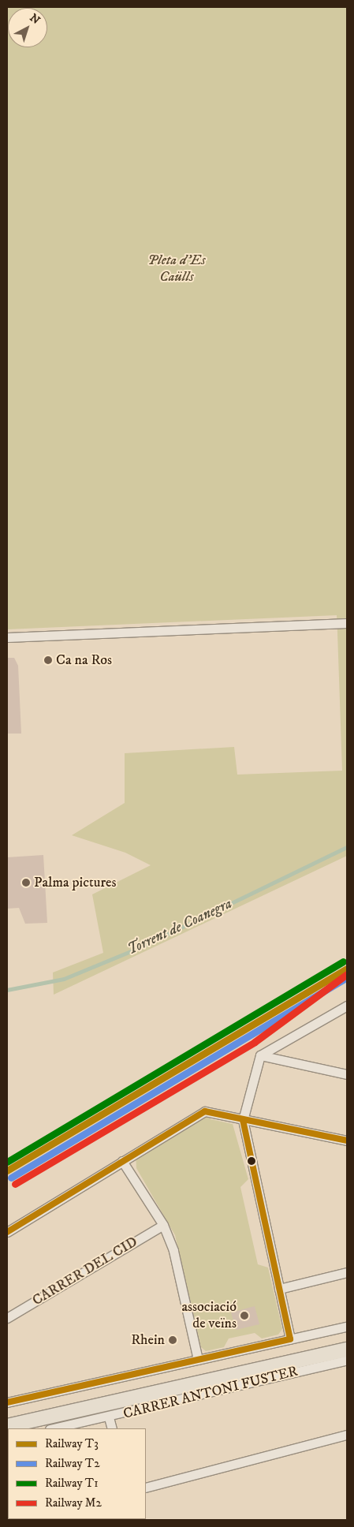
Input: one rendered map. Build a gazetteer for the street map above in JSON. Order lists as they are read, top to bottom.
{
  "streets": {
    "street": ["CARRER DEL CID", "CARRER ANTONI FUSTER"]
  },
  "water": ["Torrent de Coanegra"],
  "parks": ["Pleta d'Es Caülls"],
  "places": [
    "Ca na Ros",
    "Palma pictures",
    "associació de veïns",
    "Rhein"
  ],
  "lines": [
    "rail line T1",
    "rail line T3",
    "rail line M2",
    "rail line T2"
  ],
  "legend": [
    "Railway T3",
    "Railway T2",
    "Railway T1",
    "Railway M2"
  ],
  "north": "top right"
}
